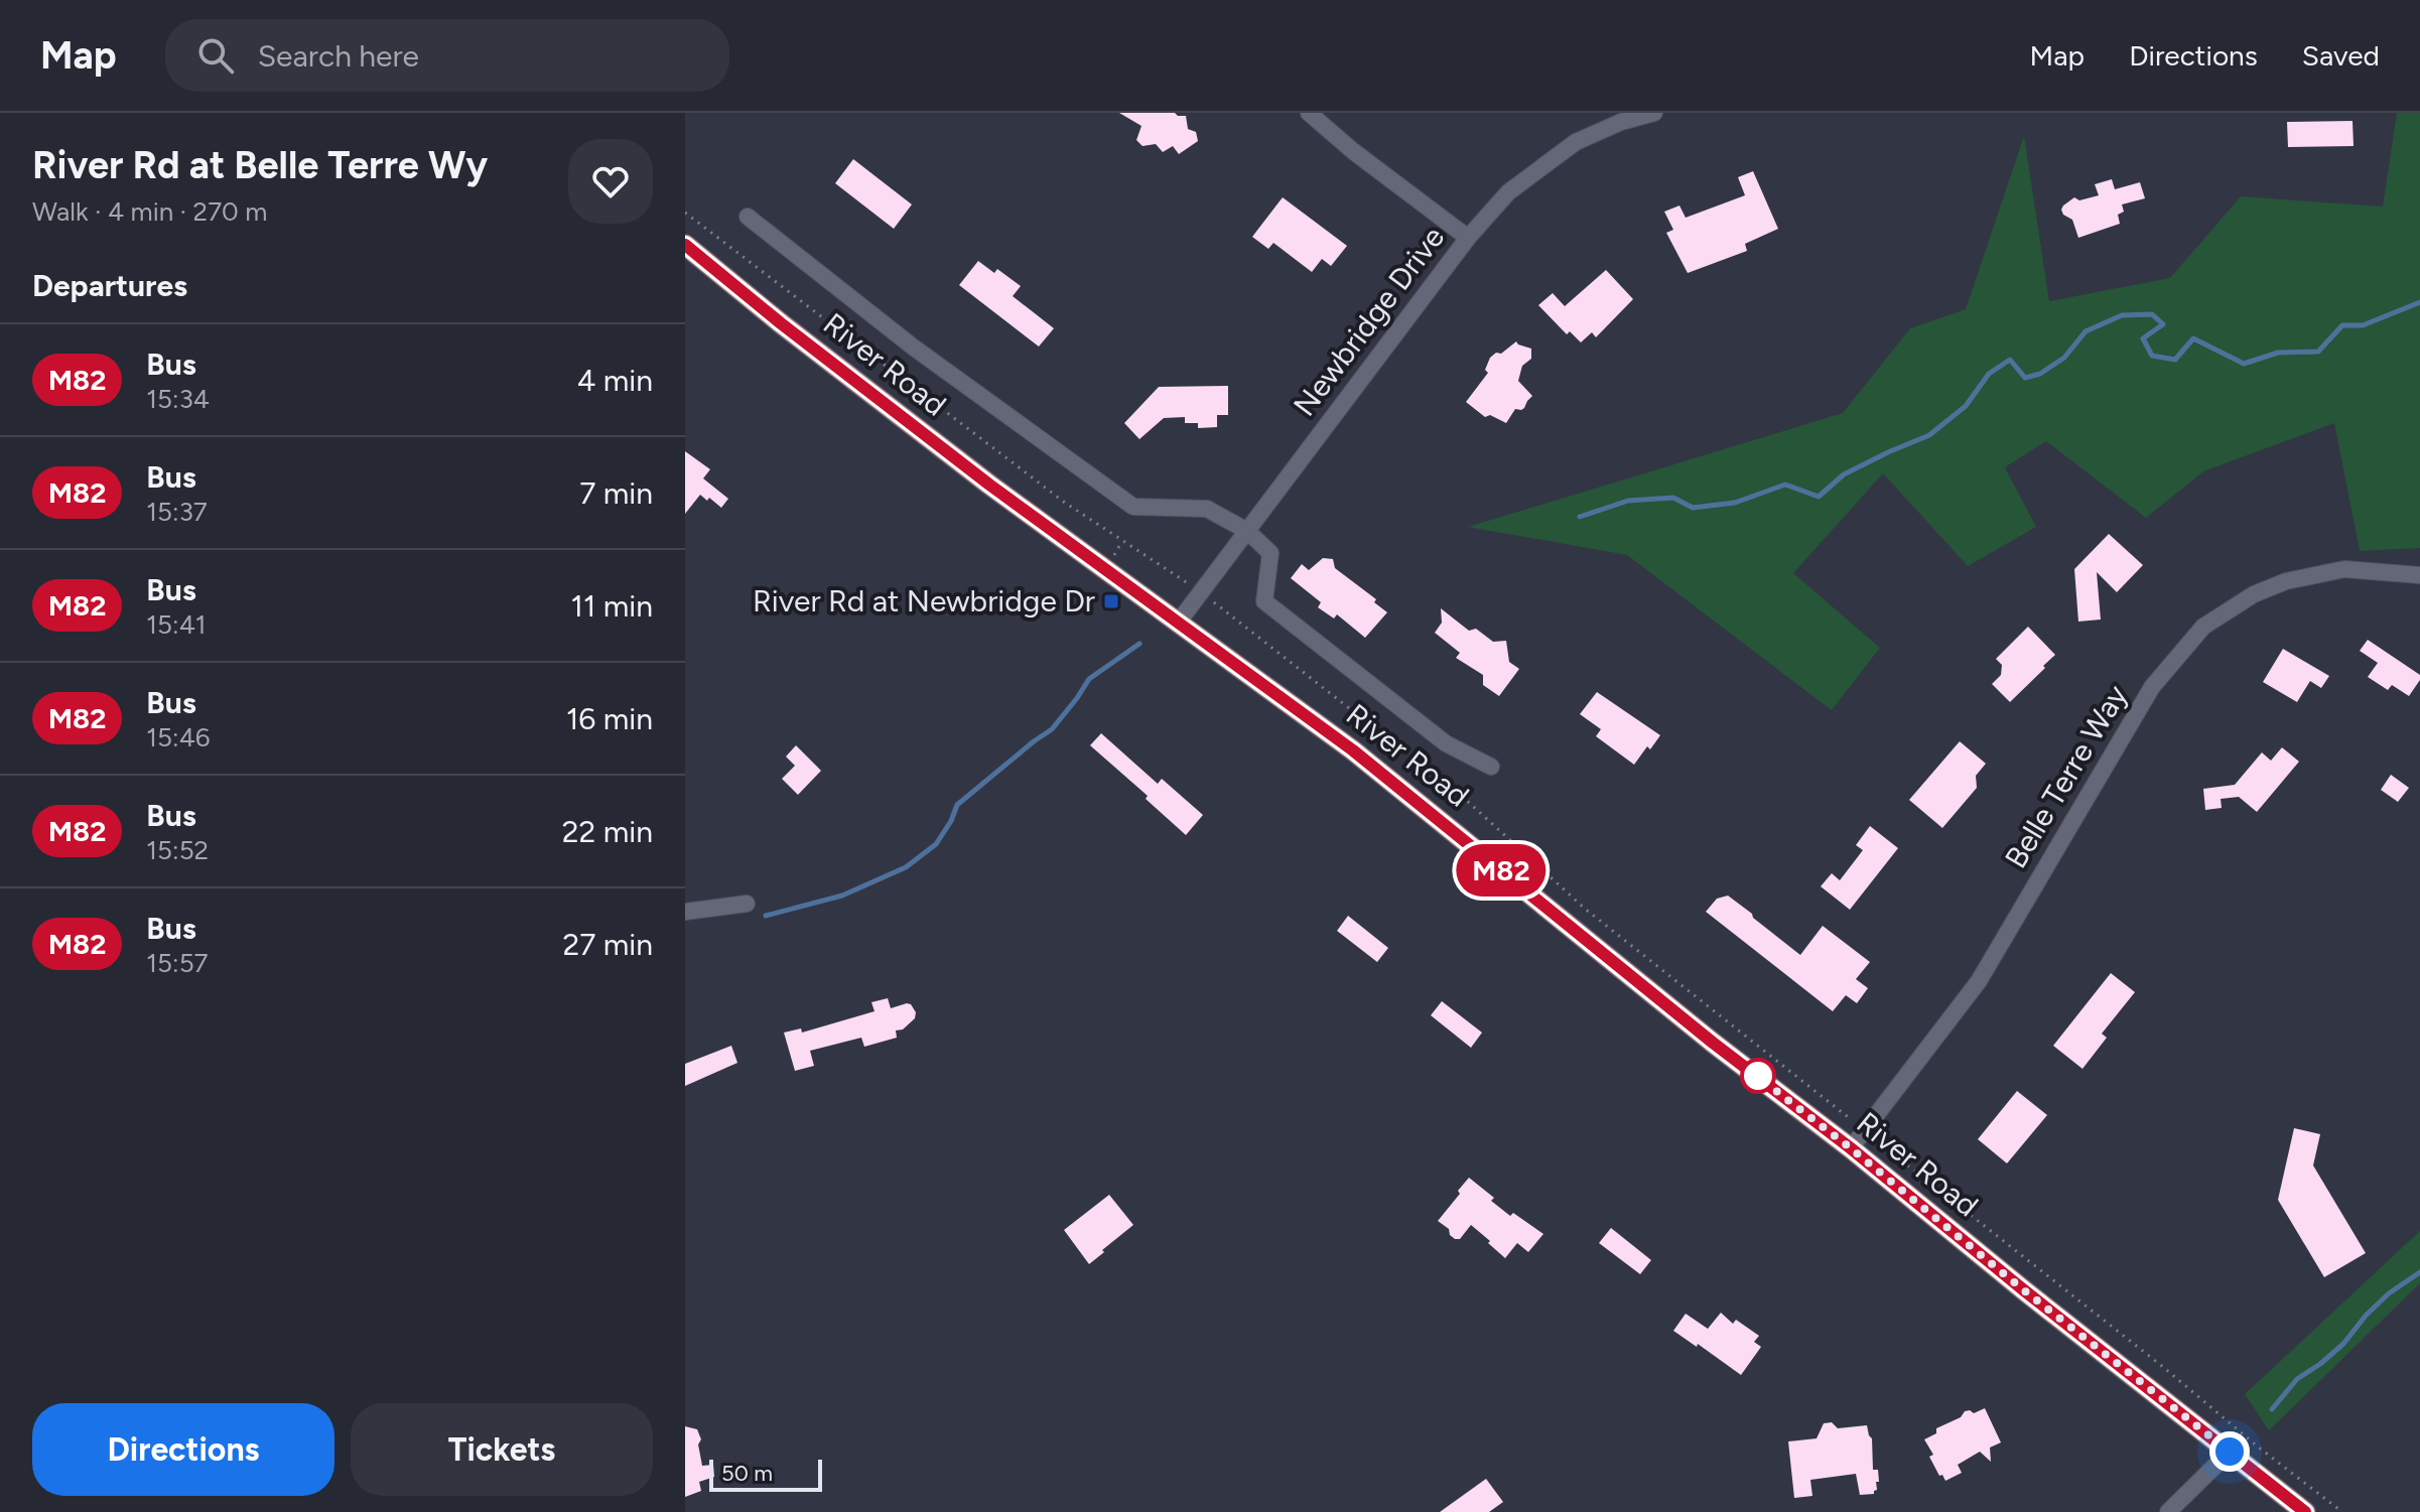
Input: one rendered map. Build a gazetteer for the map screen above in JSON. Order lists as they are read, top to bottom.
{
  "streets": {
    "main road": ["River Road"],
    "street": ["Newbridge Drive", "Belle Terre Way"]
  },
  "crossings": [
    ["Newbridge Drive", "River Road"],
    ["River Road", "Belle Terre Way"]
  ],
  "places": {
    "transit": ["River Rd at Newbridge Dr"]
  },
  "lines": ["bus line M82"],
  "scale_bar": "50 m",
  "page": {
    "header": "Map",
    "search": "Search here",
    "nav": ["Map", "Directions", "Saved"],
    "heading": [
      ["River Rd at Belle Terre Wy", "Walk · 4 min · 270 m"],
      "Departures"
    ],
    "on_map": "M82",
    "list": [
      {
        "mark": "M82",
        "name": "Bus",
        "note": "15:34",
        "value": "4 min"
      },
      {
        "mark": "M82",
        "name": "Bus",
        "note": "15:37",
        "value": "7 min"
      },
      {
        "mark": "M82",
        "name": "Bus",
        "note": "15:41",
        "value": "11 min"
      },
      {
        "mark": "M82",
        "name": "Bus",
        "note": "15:46",
        "value": "16 min"
      },
      {
        "mark": "M82",
        "name": "Bus",
        "note": "15:52",
        "value": "22 min"
      },
      {
        "mark": "M82",
        "name": "Bus",
        "note": "15:57",
        "value": "27 min"
      }
    ],
    "buttons": ["Directions", "Tickets"],
    "scale": "50 m"
  }
}
